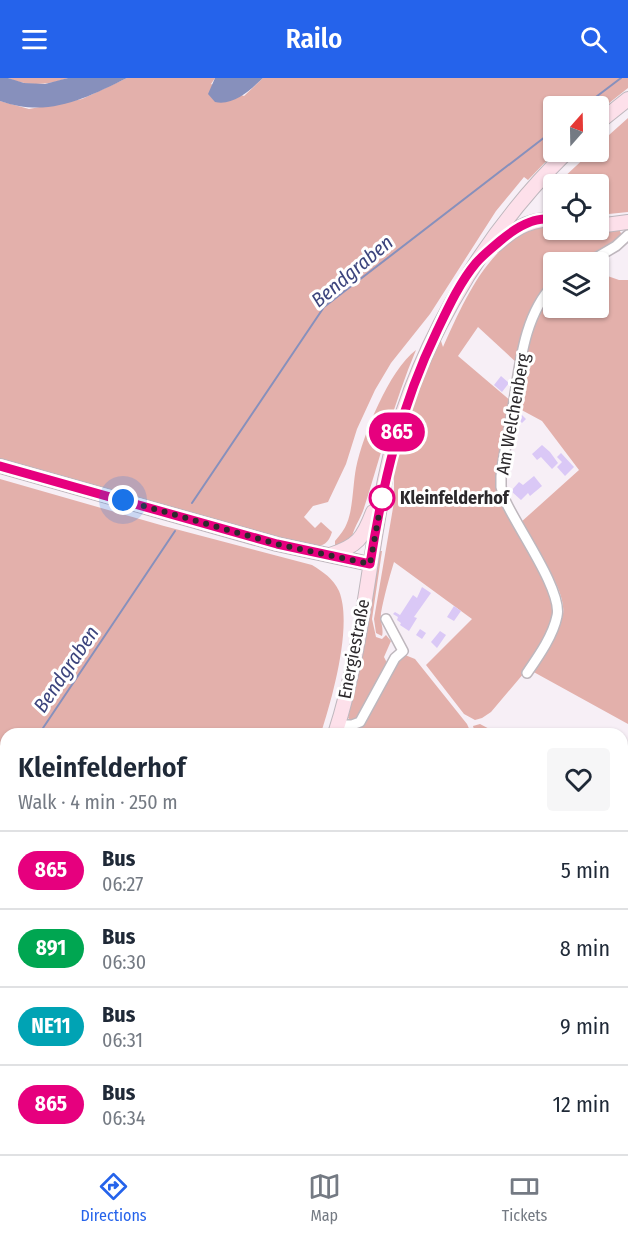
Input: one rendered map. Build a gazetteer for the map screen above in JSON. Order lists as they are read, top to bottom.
{
  "streets": {
    "main road": ["Energiestraße"],
    "street": ["Am Welchenberg"]
  },
  "water": ["Bendgraben"],
  "places": ["Kleinfelderhof"],
  "lines": ["bus line 865"],
  "north": "top",
  "page": {
    "header": "Railo",
    "on_map": "865",
    "heading": ["Kleinfelderhof", "Walk · 4 min · 250 m"],
    "list": [
      {
        "mark": "865",
        "name": "Bus",
        "note": "06:27",
        "value": "5 min"
      },
      {
        "mark": "891",
        "name": "Bus",
        "note": "06:30",
        "value": "8 min"
      },
      {
        "mark": "NE11",
        "name": "Bus",
        "note": "06:31",
        "value": "9 min"
      },
      {
        "mark": "865",
        "name": "Bus",
        "note": "06:34",
        "value": "12 min"
      }
    ],
    "tabs": ["Directions", "Map", "Tickets"]
  }
}
